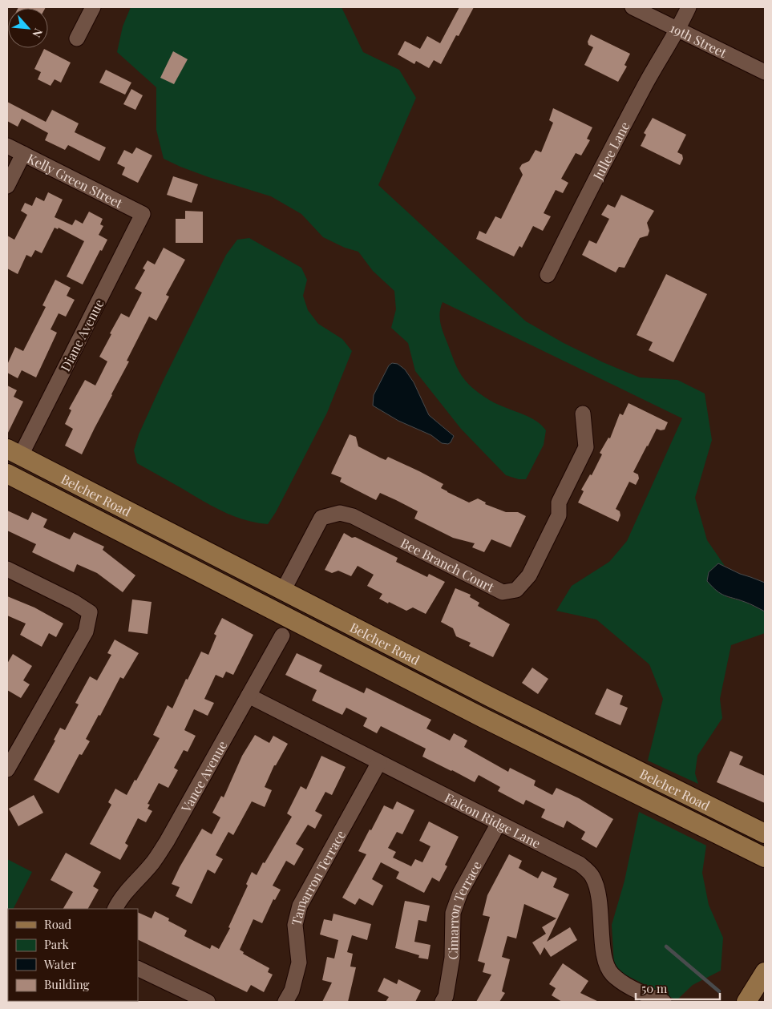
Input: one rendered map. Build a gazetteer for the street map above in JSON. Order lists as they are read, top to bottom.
{
  "streets": {
    "main road": ["Belcher Road"],
    "street": [
      "19th Street",
      "Jullee Lane",
      "Kelly Green Street",
      "Diane Avenue",
      "Bee Branch Court",
      "Vance Avenue",
      "Falcon Ridge Lane",
      "Tamarron Terrace",
      "Cimarron Terrace"
    ]
  },
  "crossings": [
    ["19th Street", "Jullee Lane"],
    ["Kelly Green Street", "Diane Avenue"],
    ["Diane Avenue", "Belcher Road"],
    ["Belcher Road", "Bee Branch Court"],
    ["Vance Avenue", "Falcon Ridge Lane"],
    ["Falcon Ridge Lane", "Tamarron Terrace"],
    ["Falcon Ridge Lane", "Cimarron Terrace"]
  ],
  "legend": [
    "Road",
    "Park",
    "Water",
    "Building"
  ],
  "scale_bar": "50 m",
  "north": "bottom right"
}
